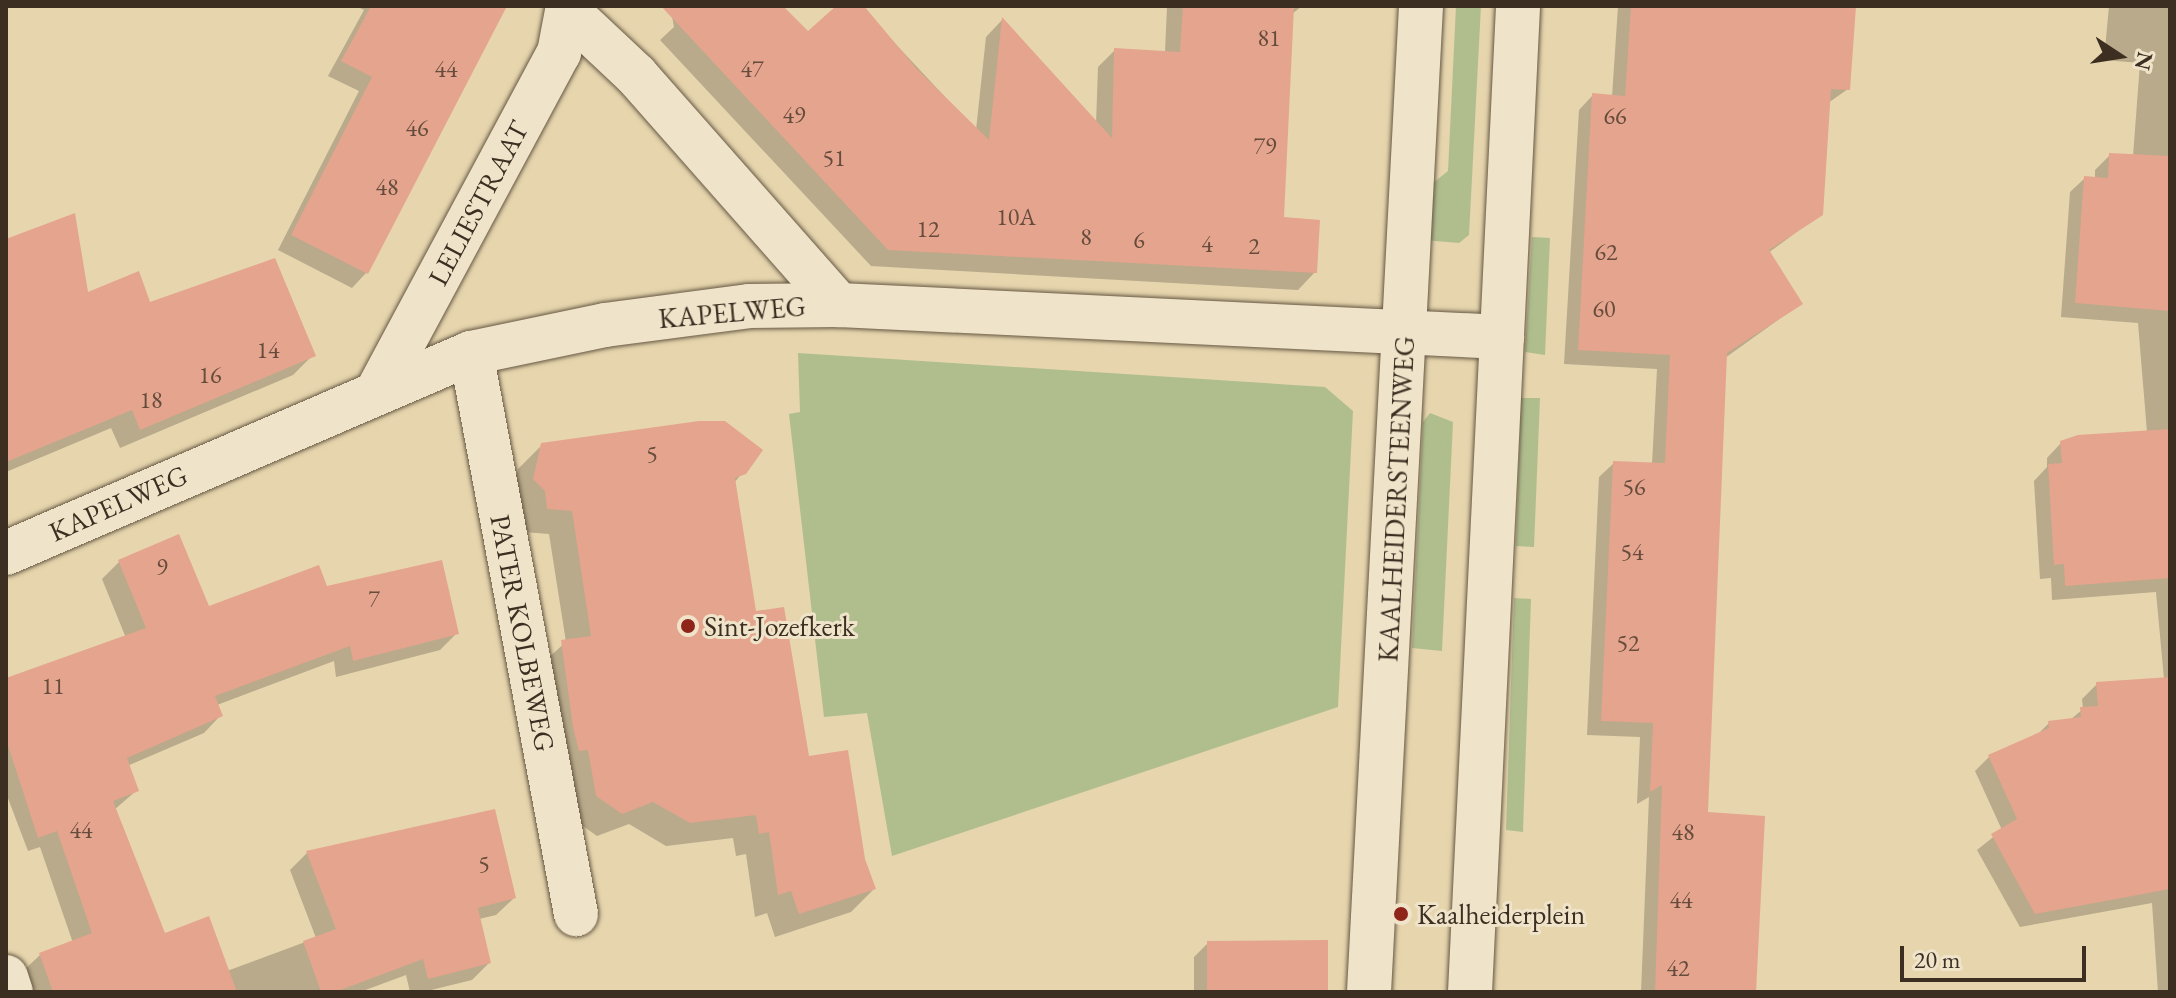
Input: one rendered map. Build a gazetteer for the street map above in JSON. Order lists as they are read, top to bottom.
{
  "streets": {
    "street": [
      "LELIESTRAAT",
      "KAPELWEG",
      "KAALHEIDERSTEENWEG",
      "PATER KOLBEWEG"
    ]
  },
  "crossings": [
    ["LELIESTRAAT", "KAPELWEG"],
    ["KAPELWEG", "KAALHEIDERSTEENWEG"],
    ["KAPELWEG", "PATER KOLBEWEG"]
  ],
  "places": ["Sint-Jozefkerk", "Kaalheiderplein"],
  "house_numbers": [
    "81",
    "44",
    "47",
    "49",
    "66",
    "46",
    "79",
    "51",
    "48",
    "10A",
    "12",
    "8",
    "6",
    "4",
    "2",
    "62",
    "60",
    "14",
    "16",
    "18",
    "5",
    "56",
    "54",
    "9",
    "7",
    "52",
    "11",
    "44",
    "48",
    "5",
    "44",
    "42"
  ],
  "scale_bar": "20 m",
  "north": "right"
}
